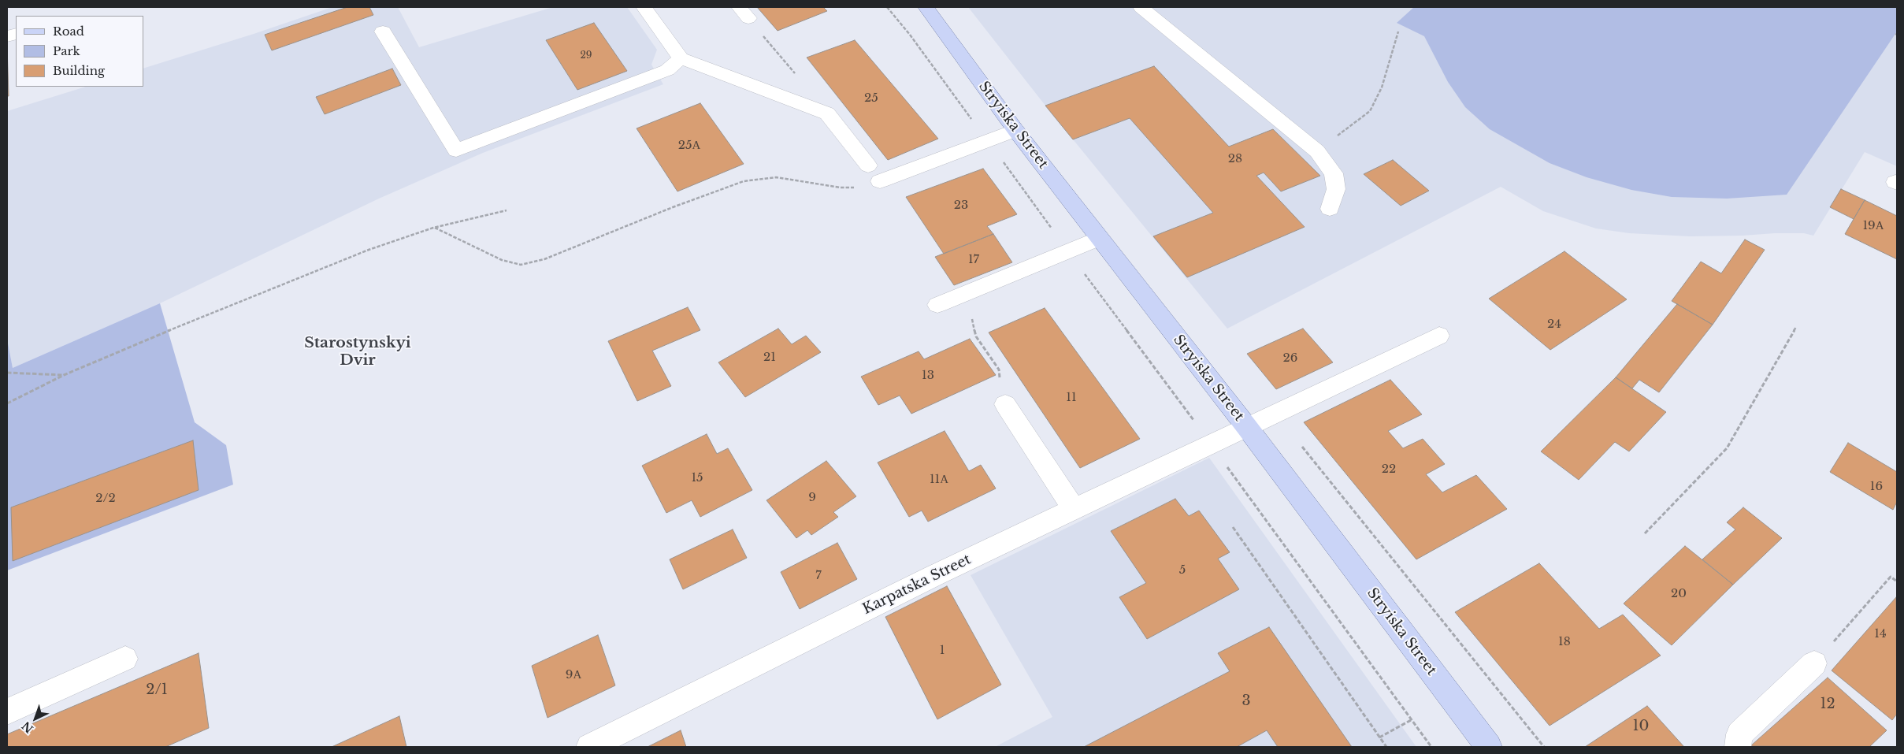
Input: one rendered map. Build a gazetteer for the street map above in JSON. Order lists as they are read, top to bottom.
{
  "streets": {
    "main road": ["Stryiska Street"],
    "street": ["Karpatska Street"]
  },
  "crossings": [
    ["Stryiska Street", "Karpatska Street"]
  ],
  "districts": ["Starostynskyi Dvir"],
  "house_numbers": [
    "29",
    "25",
    "25А",
    "28",
    "23",
    "19А",
    "17",
    "24",
    "21",
    "26",
    "13",
    "11",
    "22",
    "15",
    "11А",
    "16",
    "9",
    "2/2",
    "5",
    "7",
    "20",
    "14",
    "18",
    "1",
    "9А",
    "2/1",
    "3",
    "12",
    "10"
  ],
  "legend": ["Road", "Park", "Building"],
  "north": "bottom left"
}
